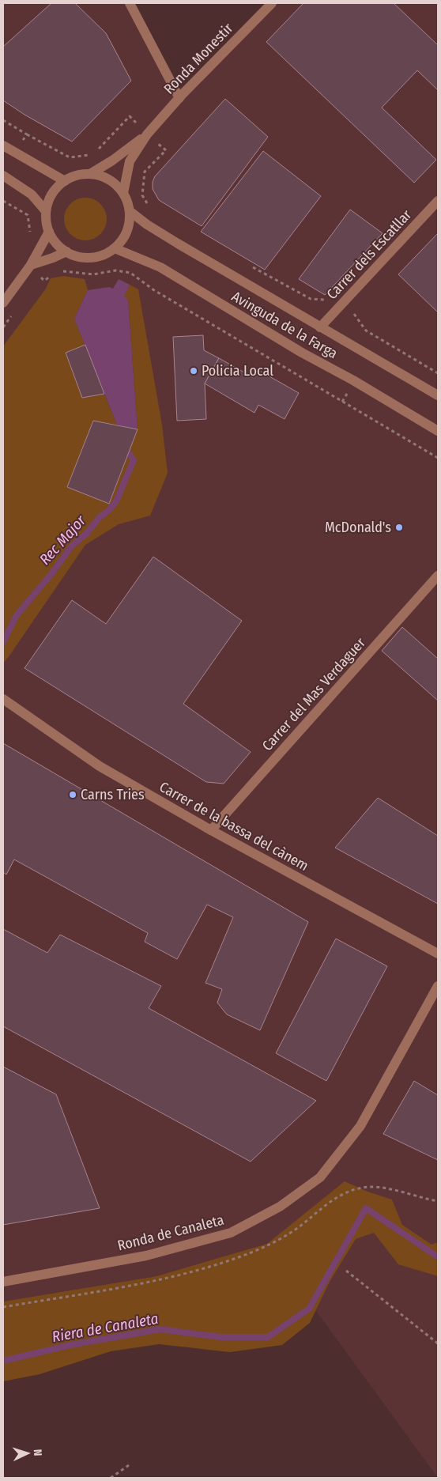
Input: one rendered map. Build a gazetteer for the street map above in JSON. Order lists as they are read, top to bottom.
{
  "streets": {
    "street": [
      "Ronda Monestir",
      "Carrer dels Escatllar",
      "Avinguda de la Farga",
      "Carrer del Mas Verdaguer",
      "Carrer de la bassa del cànem",
      "Ronda de Canaleta"
    ]
  },
  "crossings": [
    ["Ronda Monestir", "Avinguda de la Farga"],
    ["Carrer dels Escatllar", "Avinguda de la Farga"],
    ["Carrer del Mas Verdaguer", "Carrer de la bassa del cànem"]
  ],
  "water": ["Rec Major", "Riera de Canaleta"],
  "places": ["Policia Local", "McDonald's", "Carns Tries"],
  "north": "right"
}
